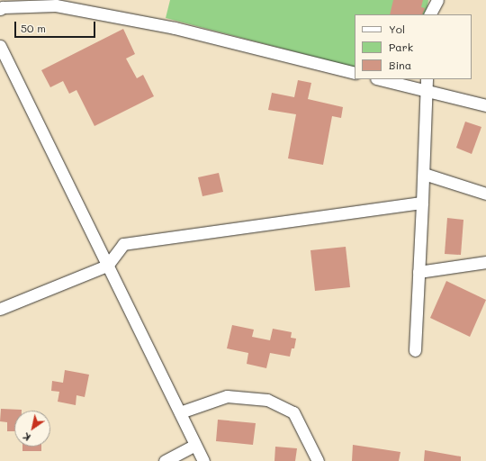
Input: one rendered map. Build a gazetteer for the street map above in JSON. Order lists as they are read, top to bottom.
{
  "legend": ["Yol", "Park", "Bina"],
  "scale_bar": "50 m",
  "north": "bottom left"
}
